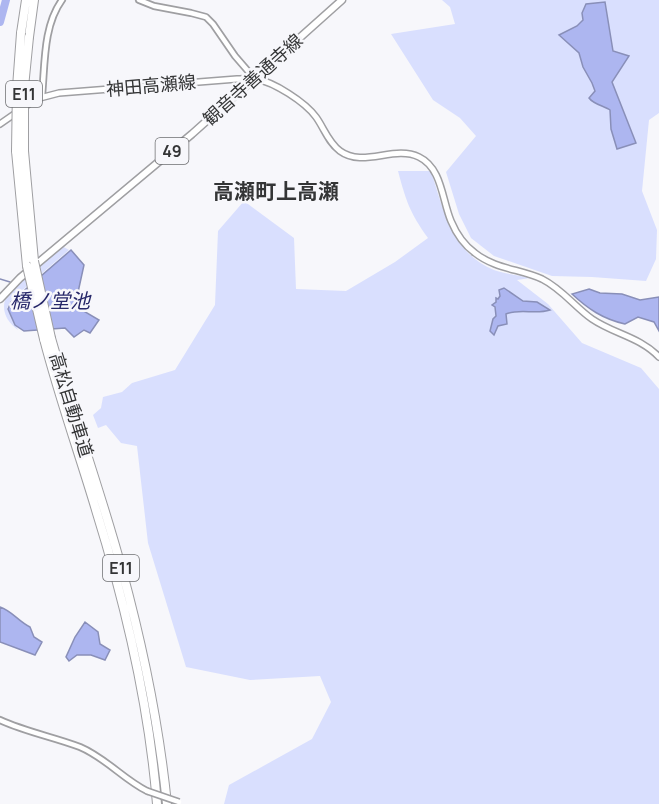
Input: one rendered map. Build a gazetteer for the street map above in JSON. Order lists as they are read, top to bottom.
{
  "streets": {
    "highway": ["E11", "高松自動車道"],
    "main road": ["観音寺善通寺線", "神田高瀬線", "49"]
  },
  "crossings": [
    ["観音寺善通寺線", "神田高瀬線"]
  ],
  "districts": ["高瀬町上高瀬"],
  "water": ["橋ノ堂池"]
}
